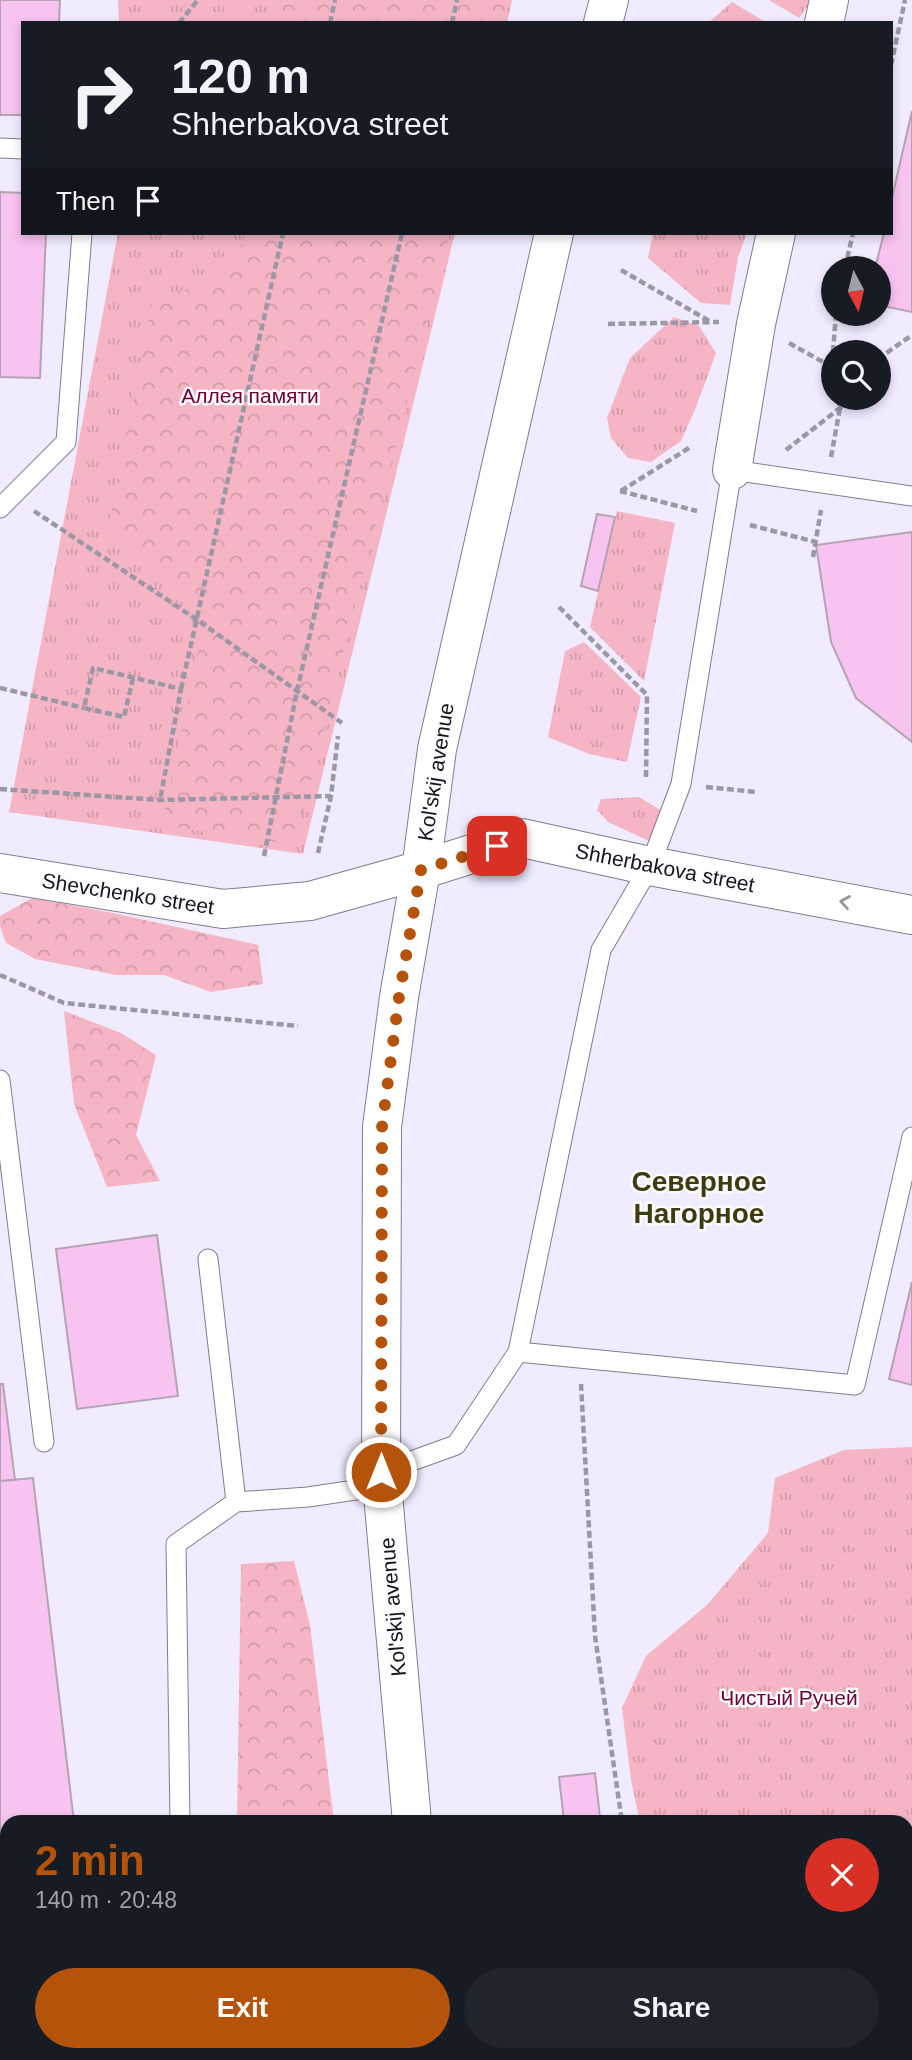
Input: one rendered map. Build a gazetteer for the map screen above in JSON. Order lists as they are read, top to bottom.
{
  "streets": {
    "main road": ["Kol'skij avenue", "Shherbakova street", "Shevchenko street"]
  },
  "crossings": [
    ["Kol'skij avenue", "Shherbakova street"],
    ["Kol'skij avenue", "Shevchenko street"],
    ["Shherbakova street", "Shevchenko street"]
  ],
  "one_way": ["Shherbakova street"],
  "districts": ["Северное Нагорное"],
  "parks": ["Аллея памяти", "Чистый Ручей"],
  "north": "bottom",
  "page": {
    "turn": ["120 m", "Shherbakova street"],
    "then": "Then",
    "heading": ["2 min", "140 m · 20:48"],
    "buttons": ["Exit", "Share"]
  }
}
